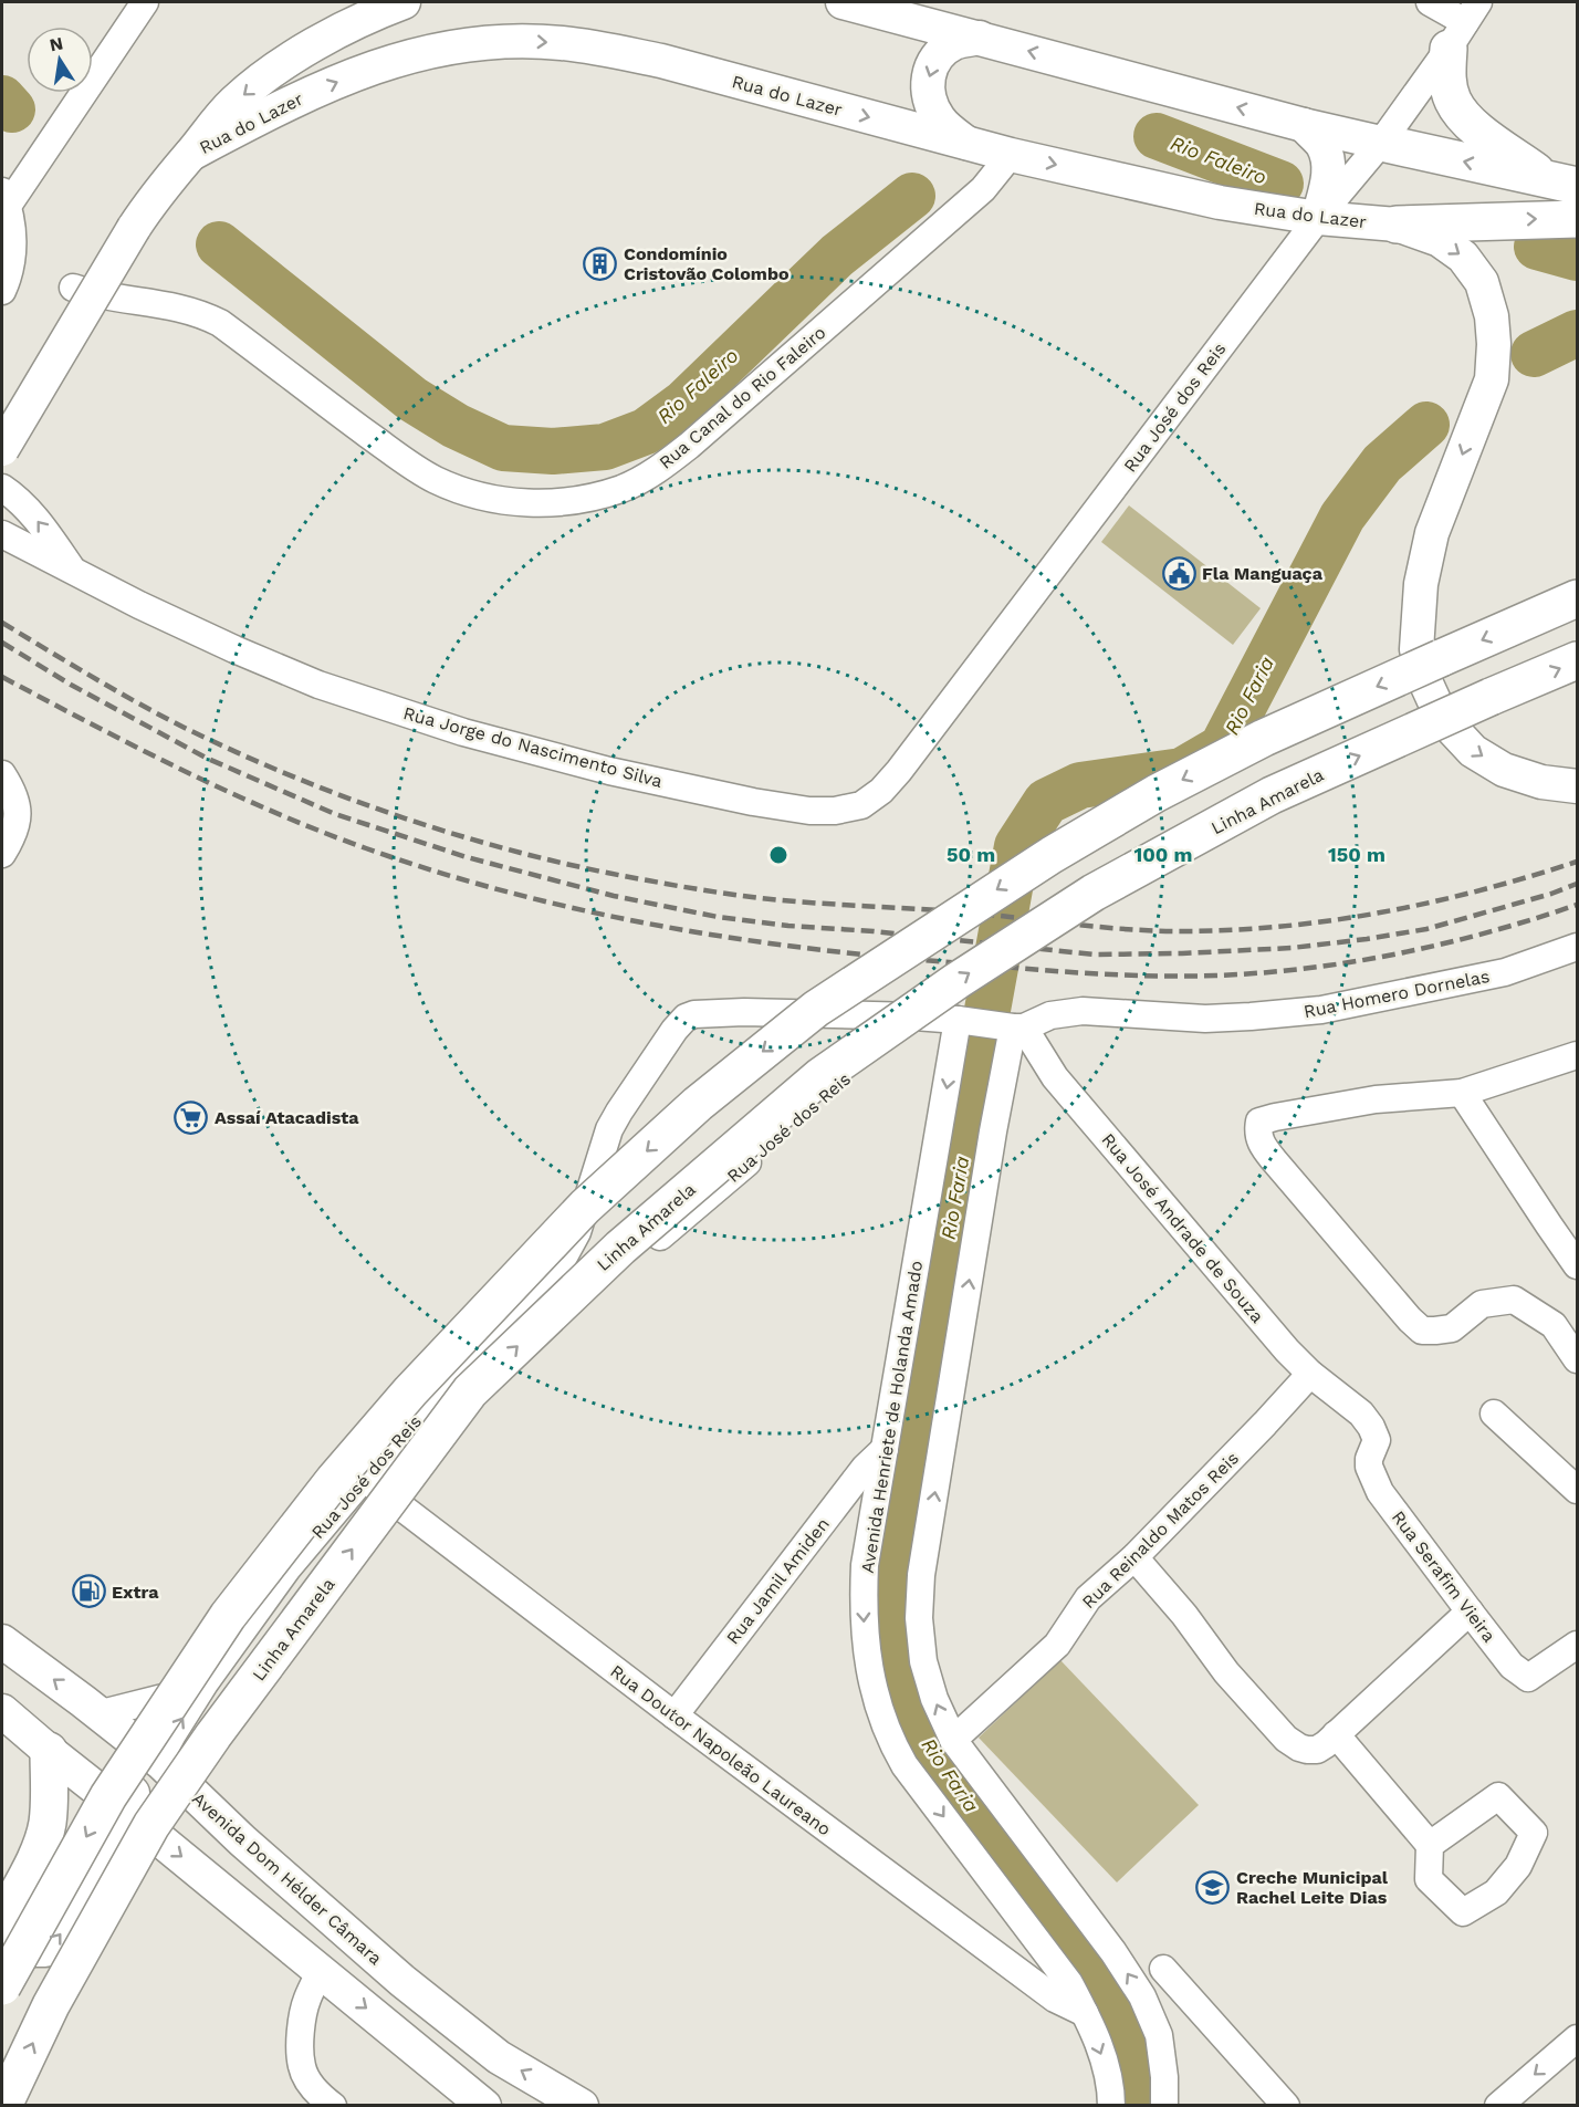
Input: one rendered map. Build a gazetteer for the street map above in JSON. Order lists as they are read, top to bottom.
{
  "streets": {
    "highway": ["Linha Amarela"],
    "main road": ["Rua do Lazer", "Avenida Dom Hélder Câmara"],
    "street": [
      "Rua Canal do Rio Faleiro",
      "Rua José dos Reis",
      "Rua Jorge do Nascimento Silva",
      "Rua Homero Dornelas",
      "Rua José Andrade de Souza",
      "Avenida Henriete de Holanda Amado",
      "Rua Reinaldo Matos Reis",
      "Rua Serafim Vieira",
      "Rua Jamil Amiden",
      "Rua Doutor Napoleão Laureano"
    ]
  },
  "crossings": [
    ["Rua do Lazer", "Rua Canal do Rio Faleiro"],
    ["Rua do Lazer", "Rua José dos Reis"],
    ["Rua José dos Reis", "Rua Jorge do Nascimento Silva"],
    ["Rua José dos Reis", "Rua Homero Dornelas"],
    ["Rua José dos Reis", "Rua Doutor Napoleão Laureano"],
    ["Rua José dos Reis", "Avenida Dom Hélder Câmara"],
    ["Rua Homero Dornelas", "Rua José Andrade de Souza"],
    ["Rua Homero Dornelas", "Avenida Henriete de Holanda Amado"],
    ["Rua José Andrade de Souza", "Avenida Henriete de Holanda Amado"],
    ["Rua José Andrade de Souza", "Rua Reinaldo Matos Reis"],
    ["Rua José Andrade de Souza", "Rua Serafim Vieira"],
    ["Avenida Henriete de Holanda Amado", "Rua Jamil Amiden"],
    ["Avenida Henriete de Holanda Amado", "Rua Doutor Napoleão Laureano"],
    ["Rua Jamil Amiden", "Rua Doutor Napoleão Laureano"]
  ],
  "water": ["Rio Faleiro", "Rio Faria"],
  "places": {
    "building": ["Condomínio Cristovão Colombo"],
    "public building": ["Fla Manguaça"],
    "supermarket": ["Assaí Atacadista"],
    "fuel station": ["Extra"],
    "school or university": ["Creche Municipal Rachel Leite Dias"]
  },
  "north": "top",
  "rings": ["50 m", "100 m", "150 m"]
}
